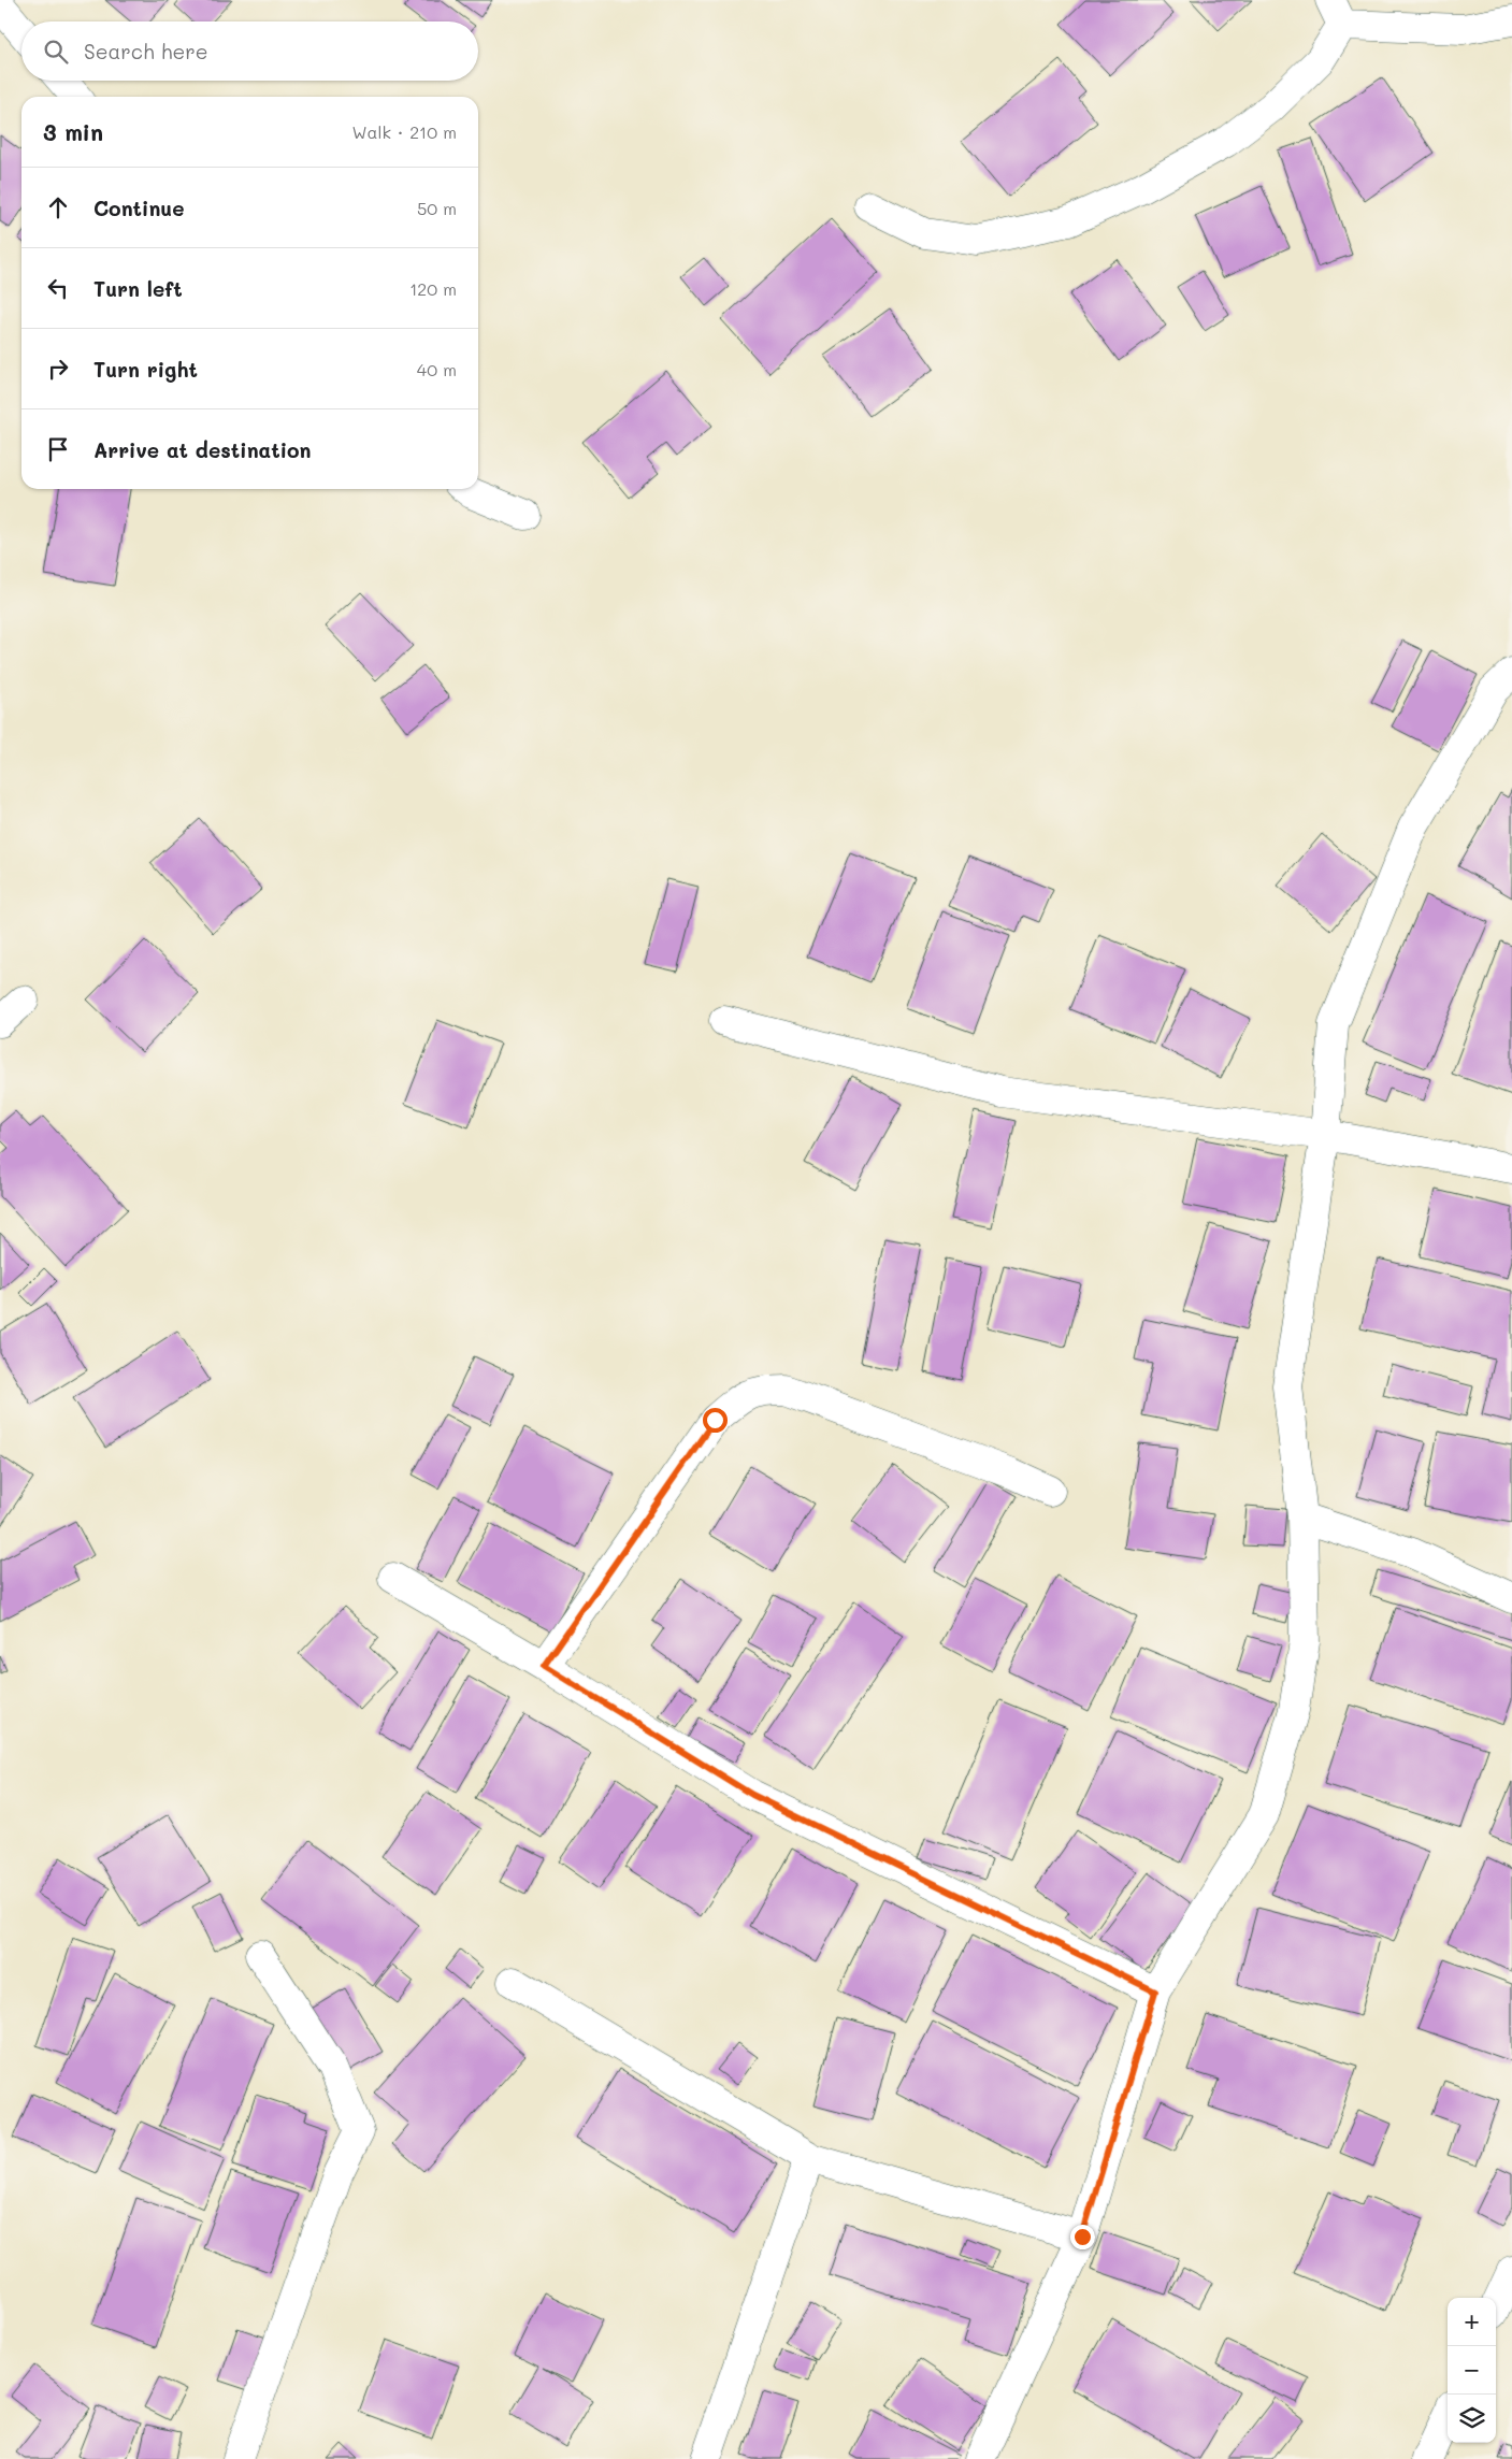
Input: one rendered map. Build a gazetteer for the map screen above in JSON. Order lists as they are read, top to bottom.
{
  "page": {
    "search": "Search here",
    "heading": ["3 min", "Walk · 210 m"],
    "list": [
      ["Continue", "50 m"],
      ["Turn left", "120 m"],
      ["Turn right", "40 m"],
      "Arrive at destination"
    ],
    "map_buttons": ["+", "−"]
  }
}
